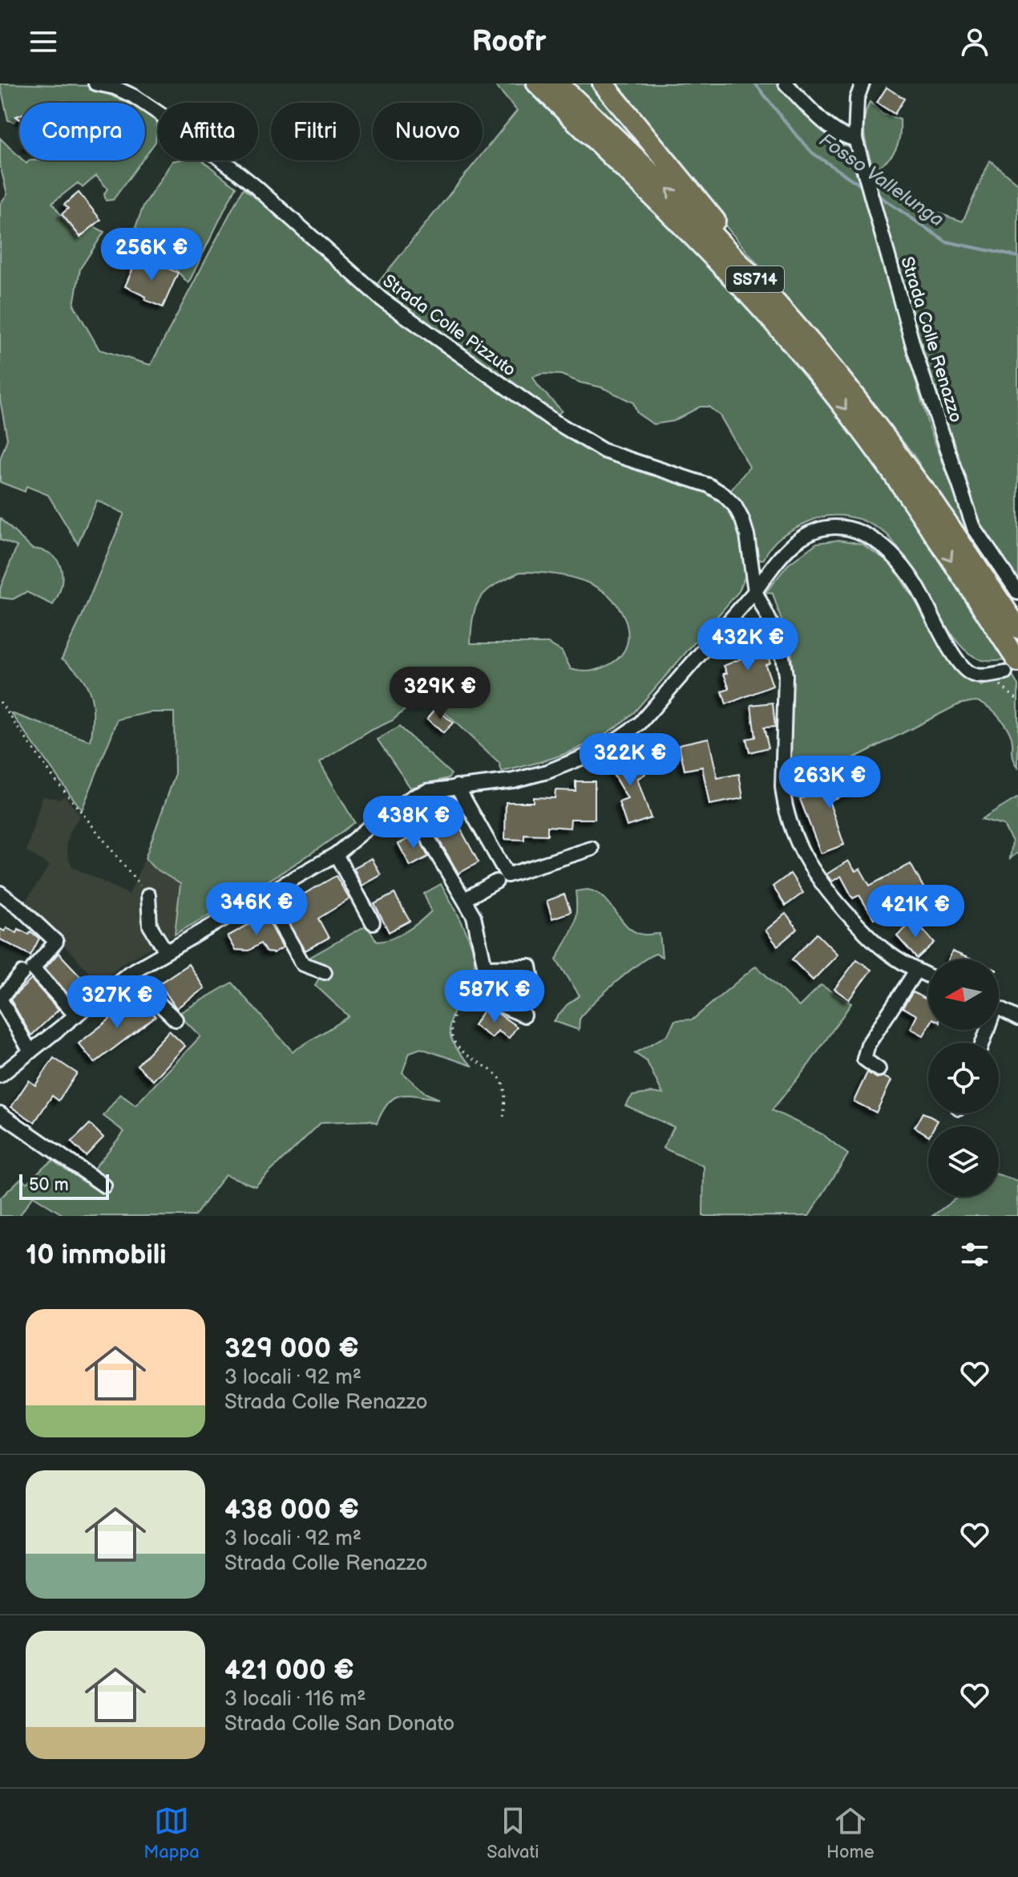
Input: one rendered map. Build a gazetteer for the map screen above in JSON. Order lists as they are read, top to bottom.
{
  "streets": {
    "highway": ["SS714"],
    "street": ["Strada Colle Pizzuto", "Strada Colle Renazzo"]
  },
  "water": ["Fosso Vallelunga"],
  "scale_bar": "50 m",
  "north": "left",
  "page": {
    "header": "Roofr",
    "chip": [
      "Compra",
      "Affitta",
      "Filtri",
      "Nuovo"
    ],
    "price": [
      "256K €",
      "432K €",
      "329K €",
      "322K €",
      "263K €",
      "438K €",
      "346K €",
      "421K €",
      "587K €",
      "327K €"
    ],
    "scale": "50 m",
    "heading": "10 immobili",
    "list": [
      {
        "name": "329 000 €",
        "note": "3 locali · 92 m² · Strada Colle Renazzo"
      },
      {
        "name": "438 000 €",
        "note": "3 locali · 92 m² · Strada Colle Renazzo"
      },
      {
        "name": "421 000 €",
        "note": "3 locali · 116 m² · Strada Colle San Donato"
      }
    ],
    "tabs": ["Mappa", "Salvati", "Home"]
  }
}
